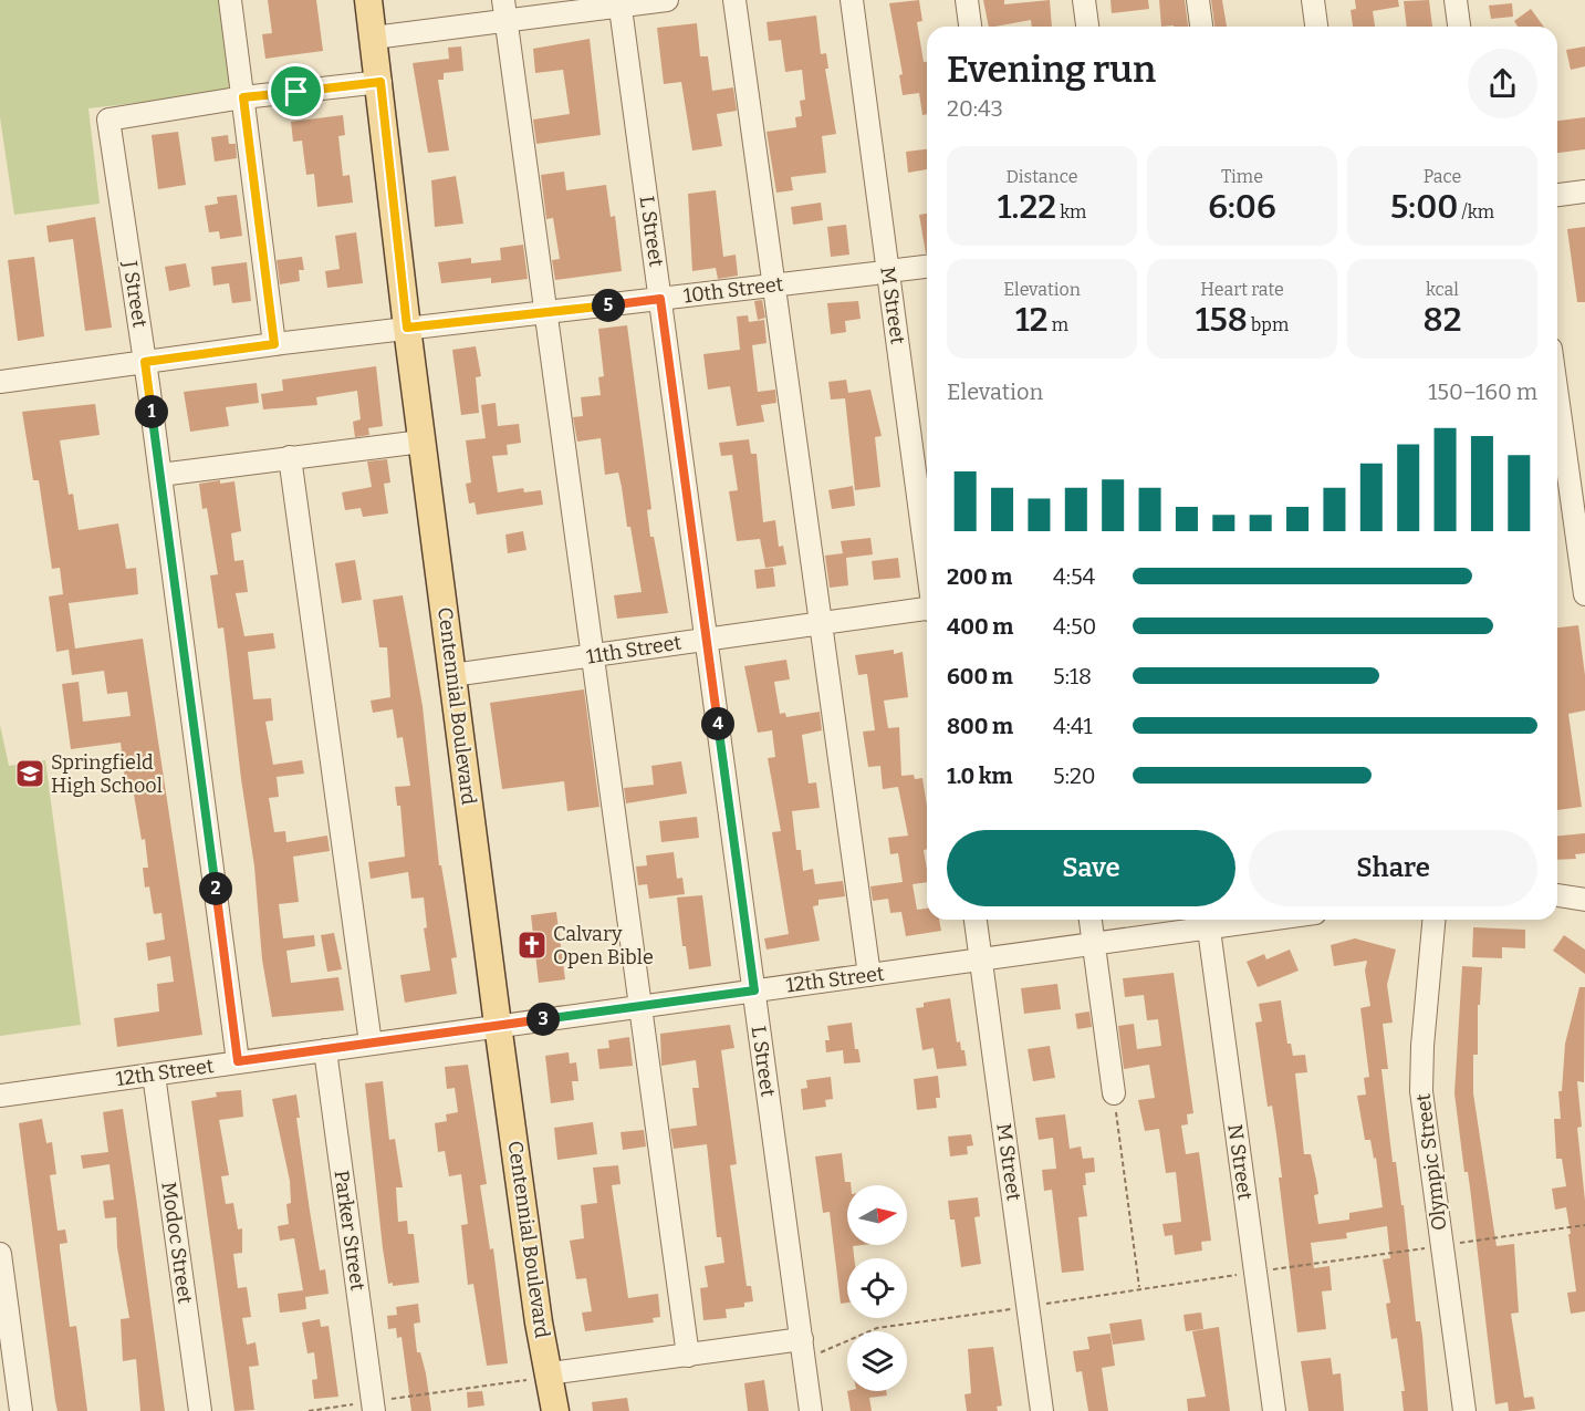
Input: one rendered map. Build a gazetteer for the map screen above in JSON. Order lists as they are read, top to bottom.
{
  "streets": {
    "main road": ["Centennial Boulevard"],
    "street": [
      "L Street",
      "10th Street",
      "J Street",
      "M Street",
      "11th Street",
      "12th Street",
      "N Street",
      "Olympic Street",
      "Parker Street",
      "Modoc Street"
    ]
  },
  "crossings": [
    ["L Street", "10th Street"],
    ["L Street", "11th Street"],
    ["L Street", "12th Street"],
    ["10th Street", "J Street"],
    ["10th Street", "M Street"],
    ["10th Street", "Centennial Boulevard"],
    ["J Street", "12th Street"],
    ["M Street", "12th Street"],
    ["11th Street", "Centennial Boulevard"],
    ["Centennial Boulevard", "12th Street"],
    ["12th Street", "N Street"],
    ["12th Street", "Parker Street"],
    ["12th Street", "Modoc Street"]
  ],
  "places": {
    "school or university": ["Springfield High School"],
    "church": ["Calvary Open Bible"]
  },
  "north": "right",
  "page": {
    "heading": ["Evening run", "20:43"],
    "stats": [
      ["Distance", "1.22 km"],
      ["Time", "6:06"],
      ["Pace", "5:00 /km"],
      ["Elevation", "12 m"],
      ["Heart rate", "158 bpm"],
      ["kcal", "82"]
    ],
    "pins": [
      "5",
      "1",
      "4",
      "2",
      "3"
    ],
    "chart": ["Elevation", "150–160 m"],
    "list": [
      {
        "name": "200 m",
        "note": "4:54"
      },
      {
        "name": "400 m",
        "note": "4:50"
      },
      {
        "name": "600 m",
        "note": "5:18"
      },
      {
        "name": "800 m",
        "note": "4:41"
      },
      {
        "name": "1.0 km",
        "note": "5:20"
      }
    ],
    "buttons": ["Save", "Share"]
  }
}
